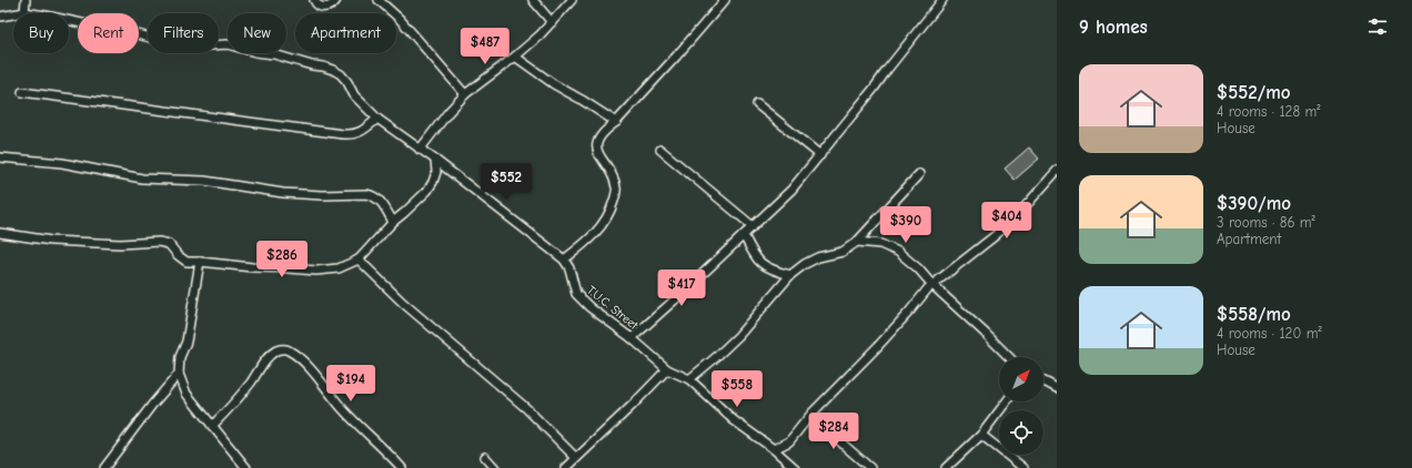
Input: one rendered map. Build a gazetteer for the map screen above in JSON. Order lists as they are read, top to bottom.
{
  "streets": {
    "street": ["T.U.C. Street"]
  },
  "north": "top right",
  "page": {
    "heading": "9 homes",
    "chip": [
      "Buy",
      "Rent",
      "Filters",
      "New",
      "Apartment"
    ],
    "price": [
      "$487",
      "$552",
      "$404",
      "$390",
      "$286",
      "$417",
      "$194",
      "$558",
      "$284"
    ],
    "list": [
      {
        "name": "$552/mo",
        "note": "4 rooms · 128 m² · House"
      },
      {
        "name": "$390/mo",
        "note": "3 rooms · 86 m² · Apartment"
      },
      {
        "name": "$558/mo",
        "note": "4 rooms · 120 m² · House"
      }
    ]
  }
}
